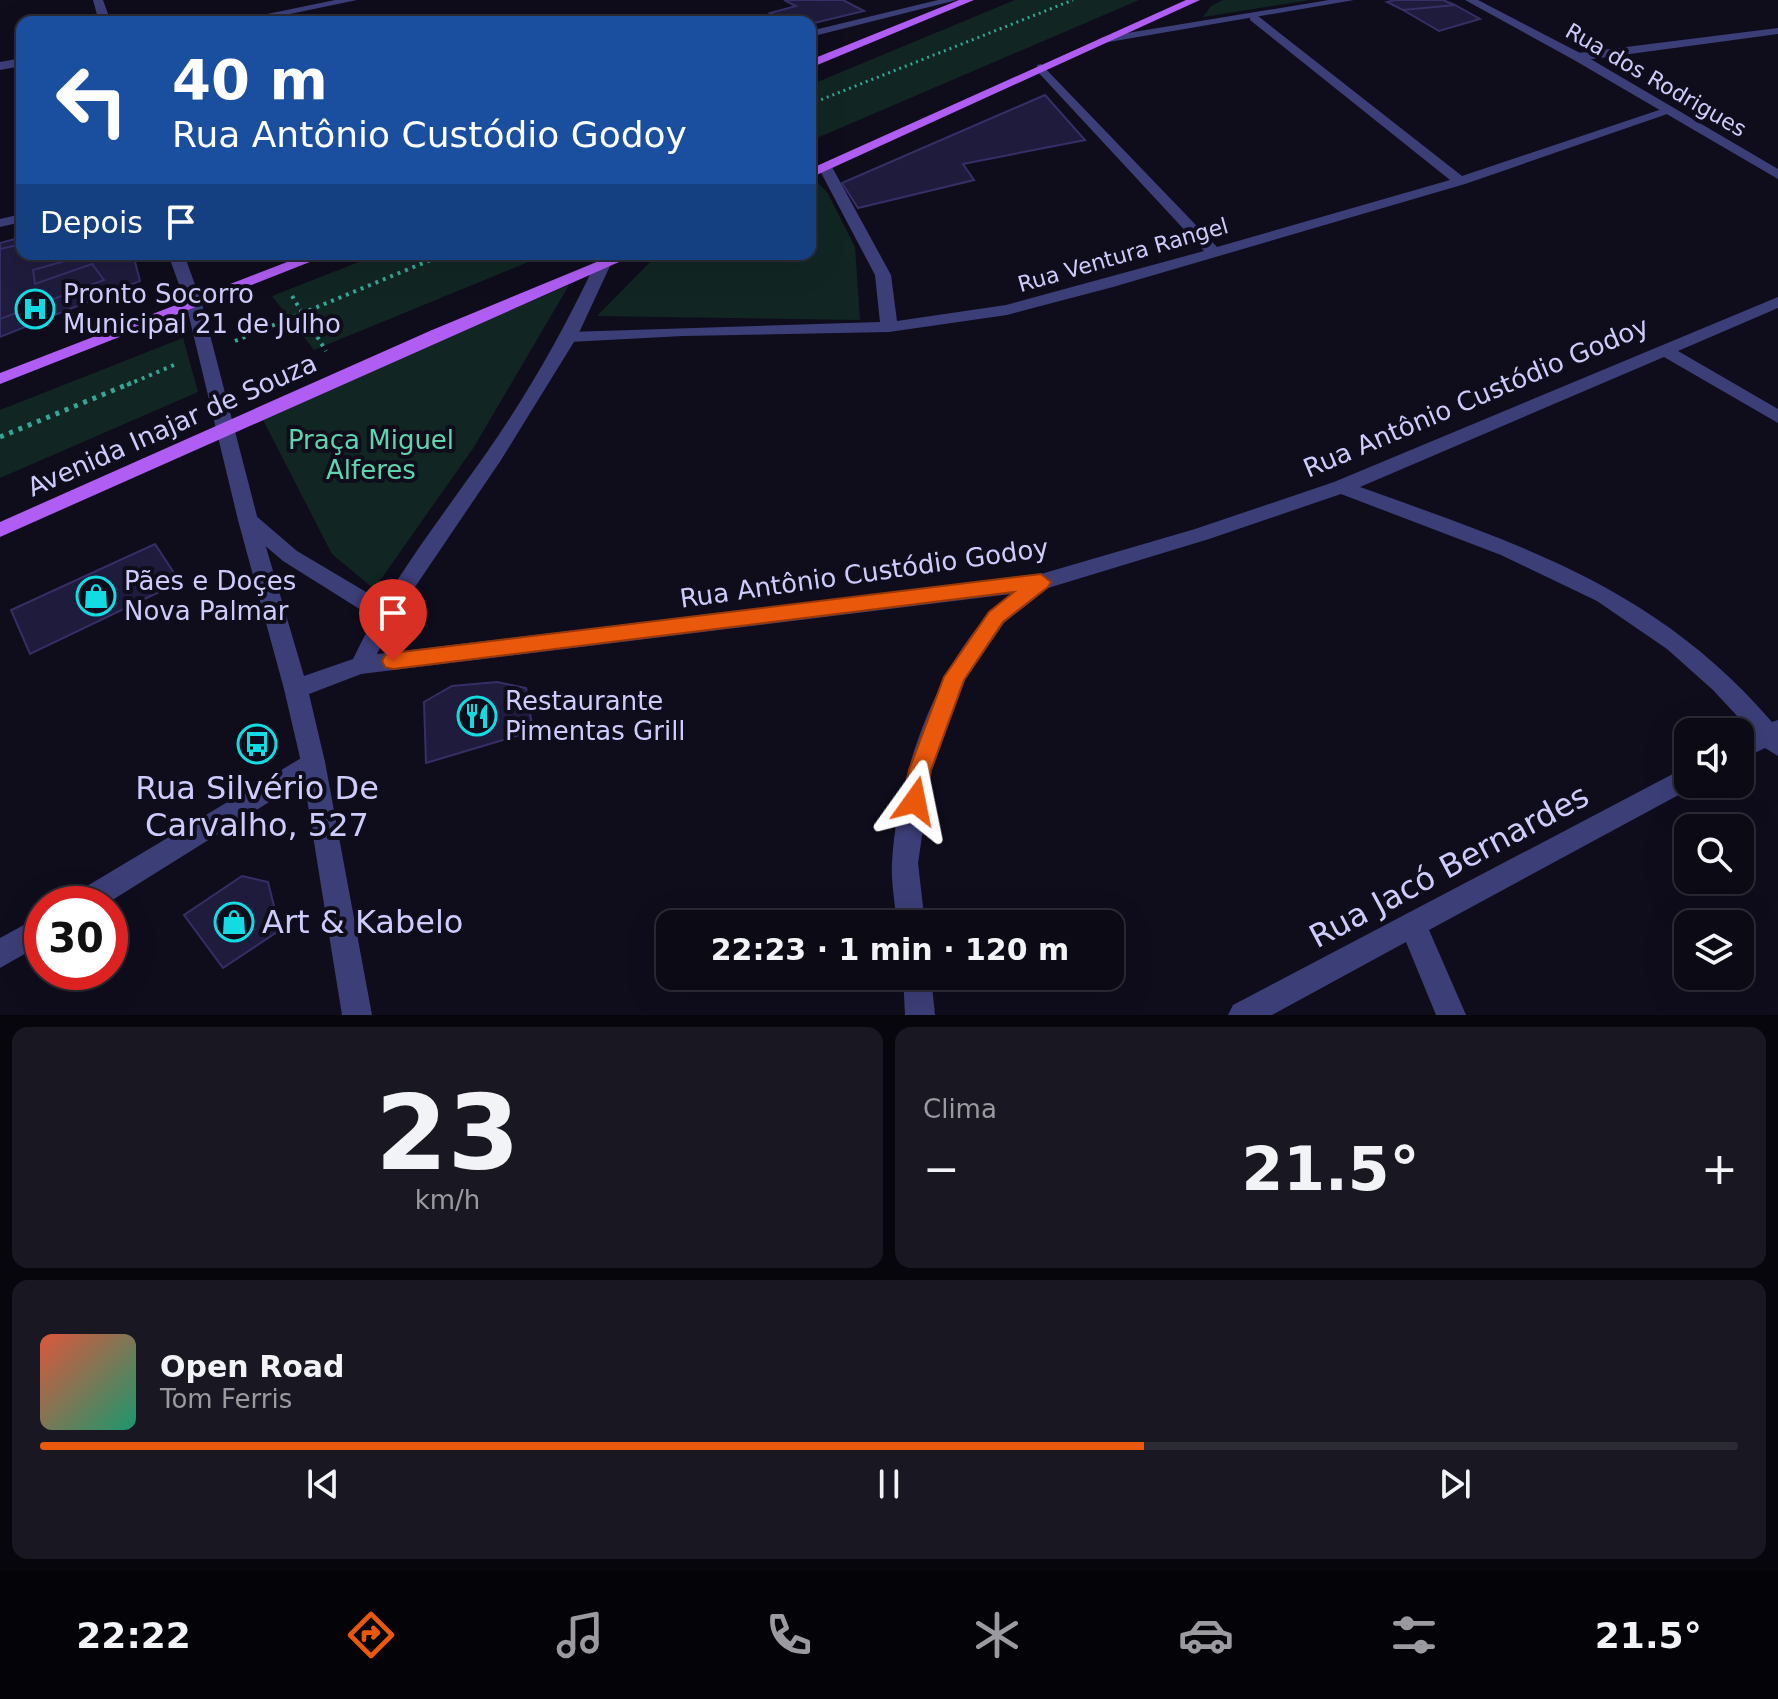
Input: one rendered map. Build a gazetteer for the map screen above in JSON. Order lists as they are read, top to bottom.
{
  "streets": {
    "main road": ["Avenida Inajar de Souza"],
    "street": [
      "Rua dos Rodrigues",
      "Rua Ventura Rangel",
      "Rua Antônio Custódio Godoy",
      "Rua Jacó Bernardes"
    ]
  },
  "crossings": [
    ["Rua dos Rodrigues", "Rua Ventura Rangel"]
  ],
  "parks": ["Praça Miguel Alferes"],
  "places": {
    "hospital": ["Pronto Socorro Municipal 21 de Julho"],
    "shop": ["Pães e Doçes Nova Palmar", "Art & Kabelo"],
    "restaurant": ["Restaurante Pimentas Grill"],
    "bus stop": ["Rua Silvério De Carvalho, 527"]
  },
  "page": {
    "turn": ["40 m", "Rua Antônio Custódio Godoy"],
    "then": "Depois",
    "limit": "30",
    "trip": "22:23 · 1 min · 120 m",
    "tile": [
      ["23", "km/h"],
      "Clima"
    ],
    "heat": ["−", "21.5°", "+"],
    "song": ["Open Road", "Tom Ferris"],
    "tabs": ["22:22", "21.5°"]
  }
}
